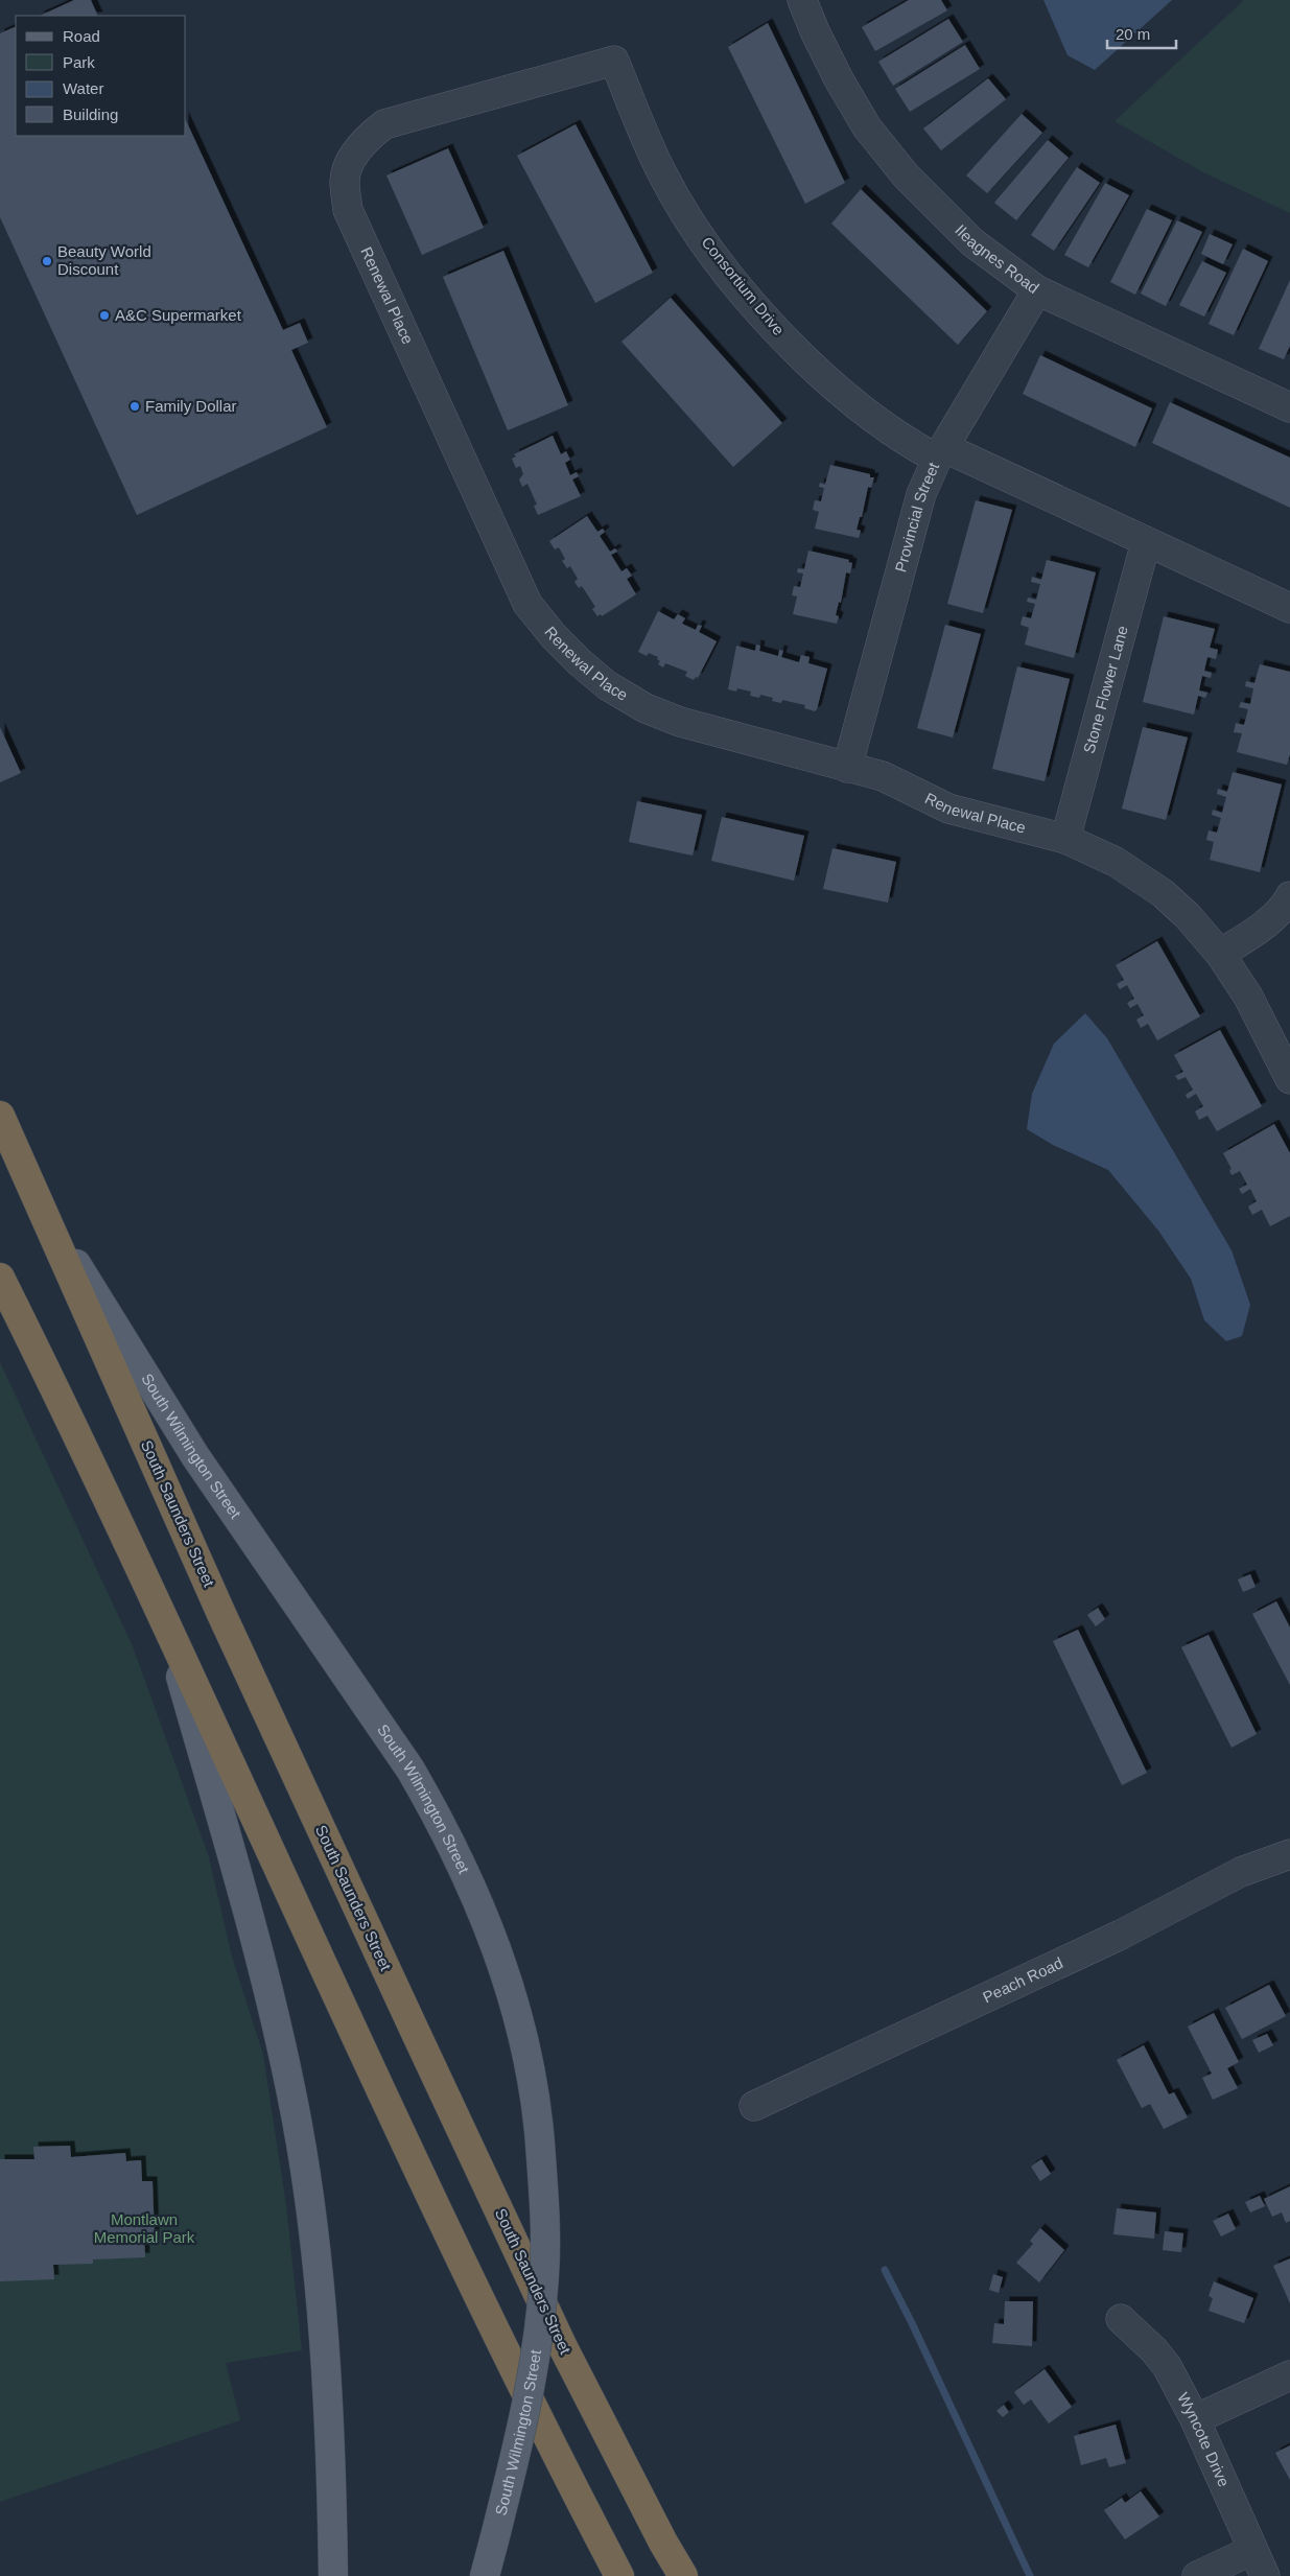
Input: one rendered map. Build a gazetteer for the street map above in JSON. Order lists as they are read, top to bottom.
{
  "streets": {
    "highway": ["South Wilmington Street", "South Saunders Street"],
    "street": [
      "Ileagnes Road",
      "Consortium Drive",
      "Renewal Place",
      "Provincial Street",
      "Stone Flower Lane",
      "Peach Road",
      "Wyncote Drive"
    ]
  },
  "crossings": [
    ["Ileagnes Road", "Provincial Street"],
    ["Consortium Drive", "Renewal Place"],
    ["Consortium Drive", "Provincial Street"],
    ["Consortium Drive", "Stone Flower Lane"],
    ["Renewal Place", "Provincial Street"],
    ["Renewal Place", "Stone Flower Lane"],
    ["South Wilmington Street", "South Saunders Street"]
  ],
  "parks": ["Montlawn Memorial Park"],
  "places": ["Beauty World Discount", "A&C Supermarket", "Family Dollar"],
  "legend": [
    "Road",
    "Park",
    "Water",
    "Building"
  ],
  "scale_bar": "20 m"
}
